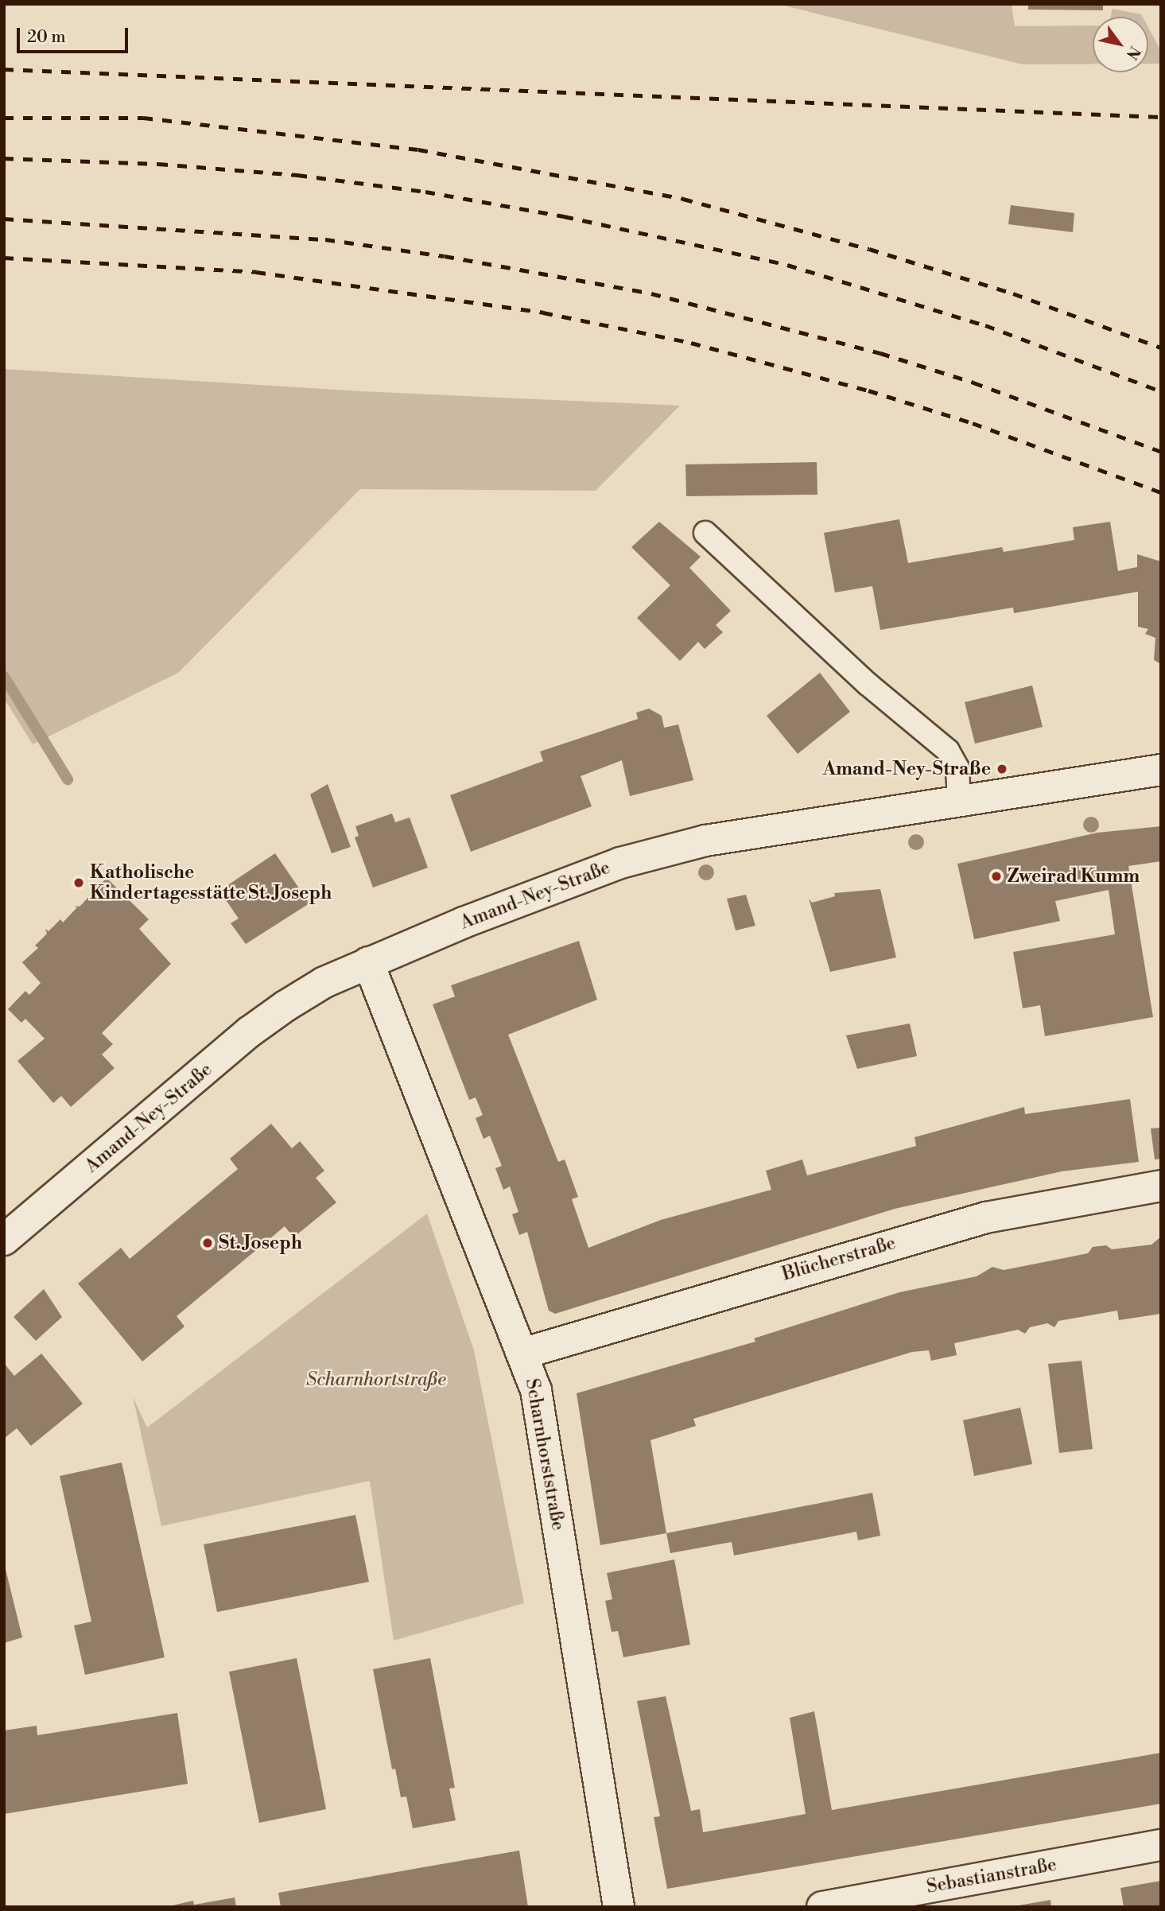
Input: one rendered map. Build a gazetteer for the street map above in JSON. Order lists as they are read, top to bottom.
{
  "streets": {
    "street": [
      "Amand-Ney-Straße",
      "Blücherstraße",
      "Scharnhorststraße",
      "Sebastianstraße"
    ]
  },
  "crossings": [
    ["Amand-Ney-Straße", "Scharnhorststraße"],
    ["Blücherstraße", "Scharnhorststraße"]
  ],
  "parks": ["Scharnhortstraße"],
  "places": [
    "Amand-Ney-Straße",
    "Zweirad Kumm",
    "Katholische Kindertagesstätte St. Joseph",
    "St. Joseph"
  ],
  "scale_bar": "20 m",
  "north": "bottom right"
}
